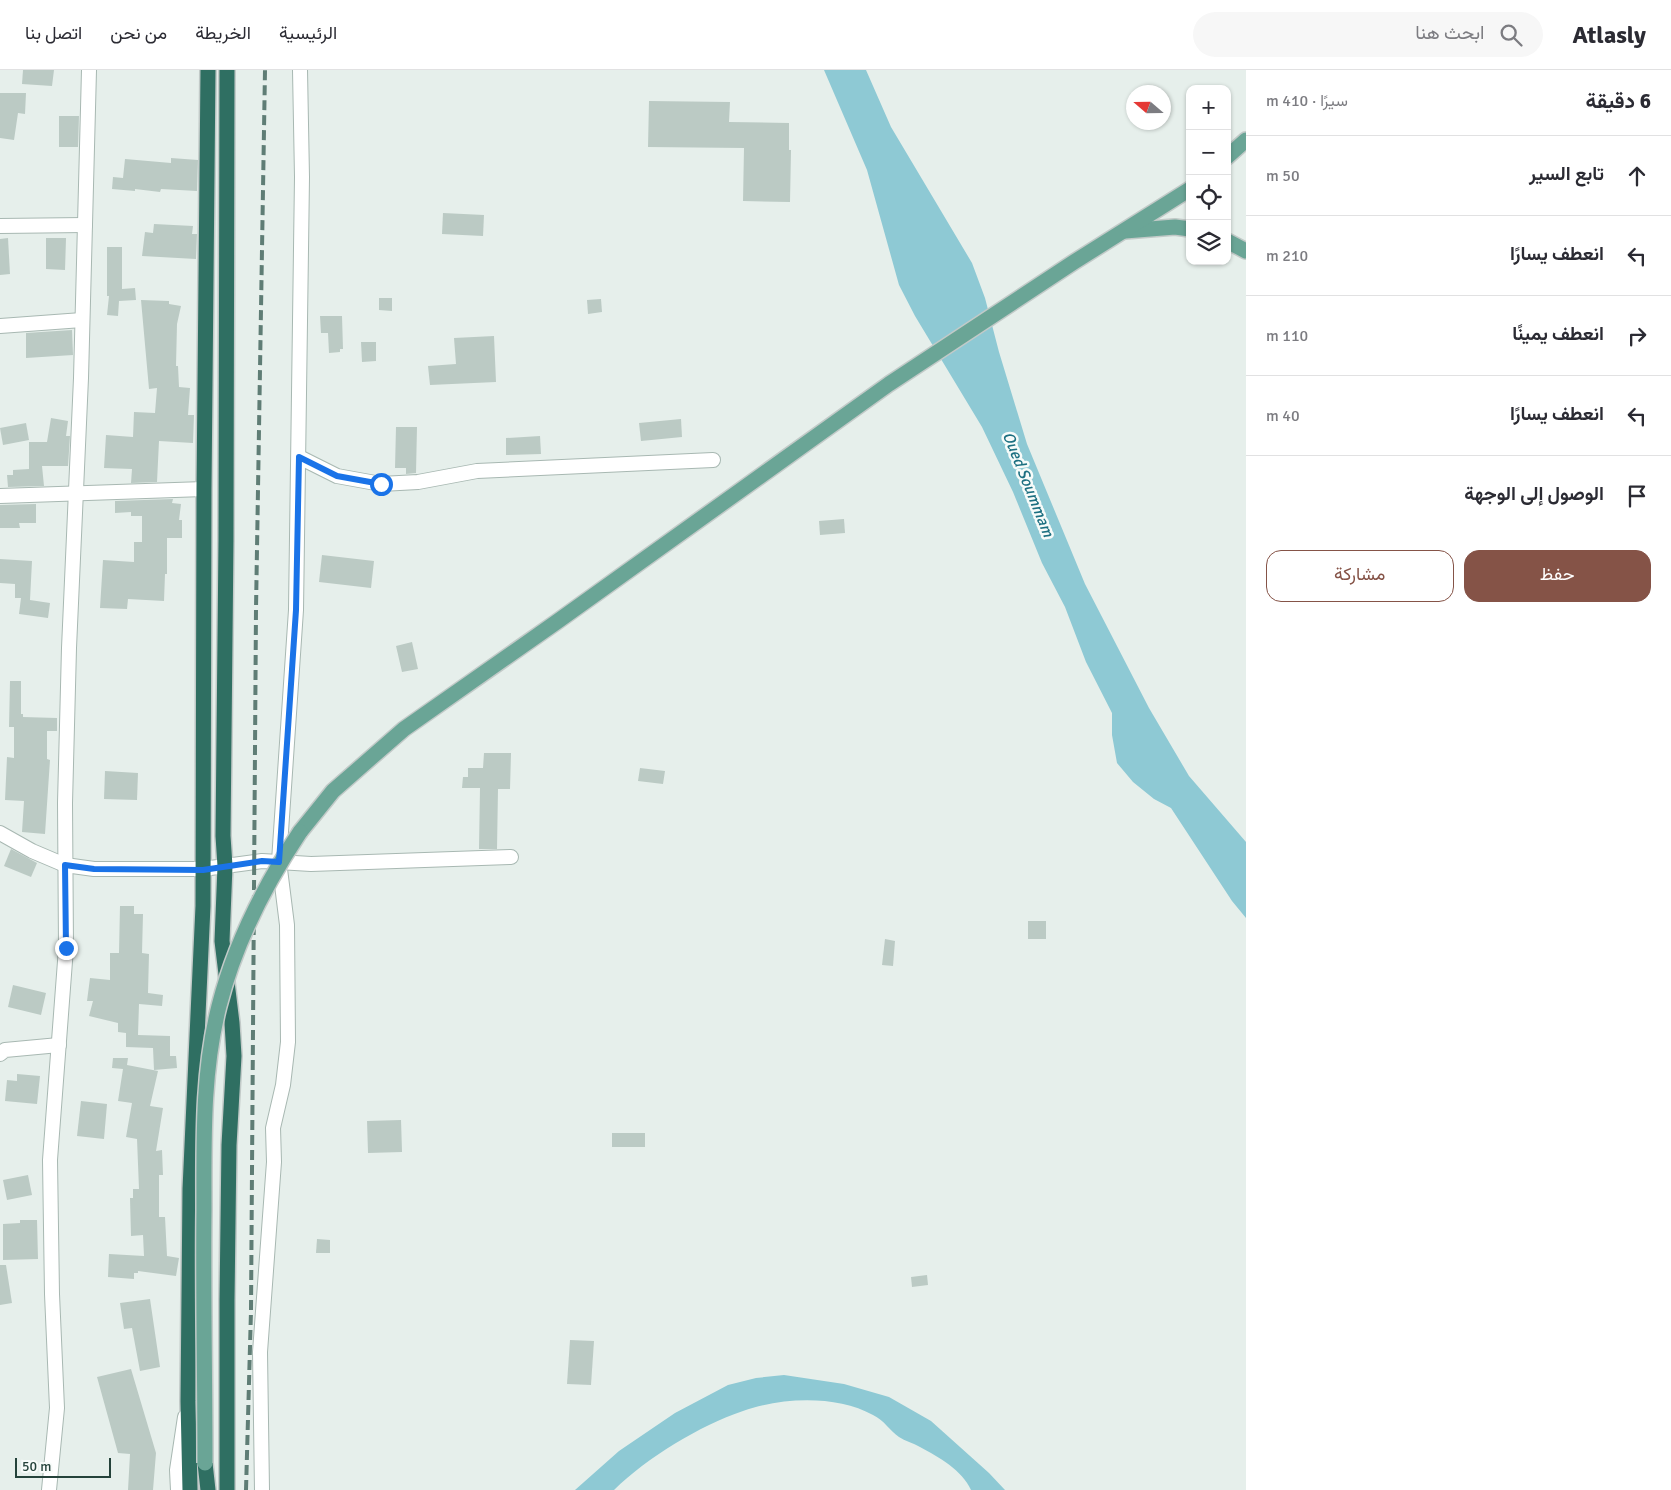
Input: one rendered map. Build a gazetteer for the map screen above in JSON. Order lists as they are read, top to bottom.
{
  "water": ["Oued Soummam"],
  "scale_bar": "50 m",
  "north": "left",
  "page": {
    "header": "Atlasly",
    "search": "ابحث هنا",
    "nav": [
      "الرئيسية",
      "الخريطة",
      "من نحن",
      "اتصل بنا"
    ],
    "heading": ["6 دقيقة", "سيرًا · 410 m"],
    "map_buttons": ["+", "−"],
    "list": [
      ["تابع السير", "50 m"],
      ["انعطف يسارًا", "210 m"],
      ["انعطف يمينًا", "110 m"],
      ["انعطف يسارًا", "40 m"],
      "الوصول إلى الوجهة"
    ],
    "buttons": ["حفظ", "مشاركة"],
    "scale": "50 m"
  }
}
